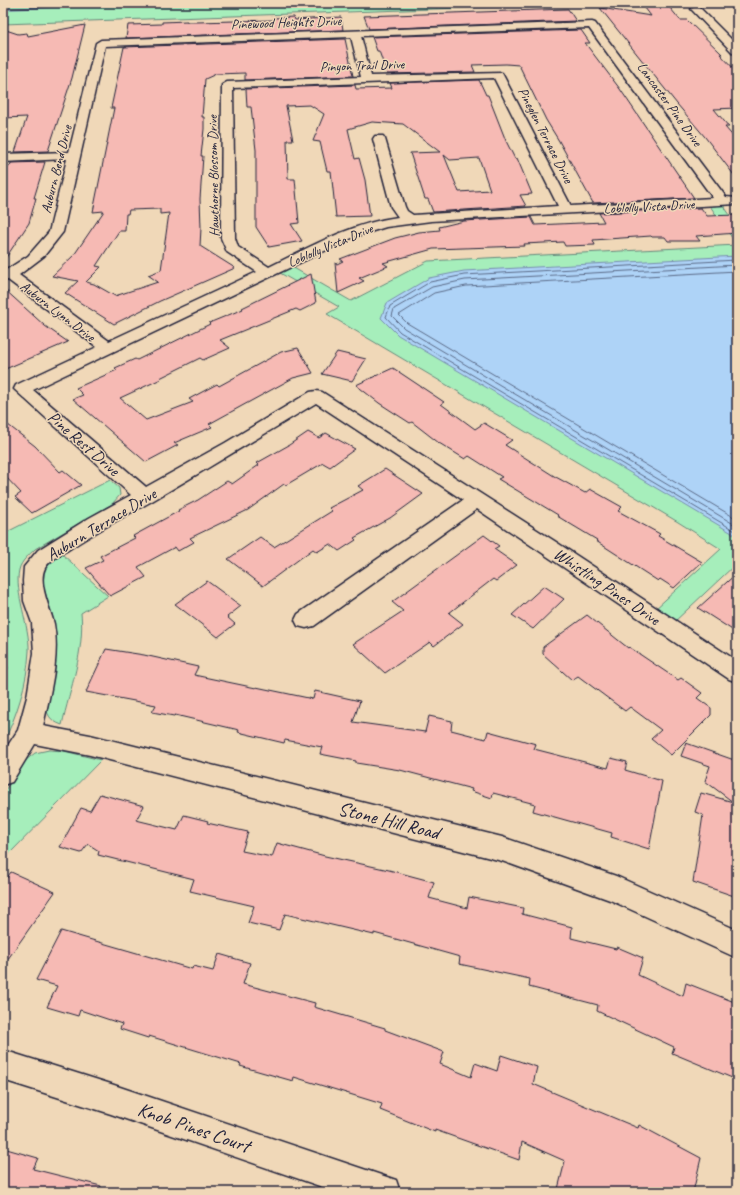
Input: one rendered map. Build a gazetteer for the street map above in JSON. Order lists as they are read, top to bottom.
{
  "streets": {
    "street": [
      "Pinewood Heights Drive",
      "Pinyon Trail Drive",
      "Lancaster Pine Drive",
      "Pineglen Terrace Drive",
      "Auburn Bend Drive",
      "Hawthorne Blossom Drive",
      "Loblolly Vista Drive",
      "Auburn Lynn Drive",
      "Pine Rest Drive",
      "Auburn Terrace Drive",
      "Whistling Pines Drive",
      "Stone Hill Road",
      "Knob Pines Court"
    ]
  },
  "crossings": [
    ["Pinewood Heights Drive", "Lancaster Pine Drive"],
    ["Pinewood Heights Drive", "Auburn Bend Drive"],
    ["Pinyon Trail Drive", "Pineglen Terrace Drive"],
    ["Pinyon Trail Drive", "Hawthorne Blossom Drive"],
    ["Lancaster Pine Drive", "Loblolly Vista Drive"],
    ["Pineglen Terrace Drive", "Loblolly Vista Drive"],
    ["Auburn Bend Drive", "Auburn Lynn Drive"],
    ["Hawthorne Blossom Drive", "Loblolly Vista Drive"],
    ["Loblolly Vista Drive", "Auburn Lynn Drive"],
    ["Loblolly Vista Drive", "Pine Rest Drive"],
    ["Pine Rest Drive", "Auburn Terrace Drive"],
    ["Auburn Terrace Drive", "Whistling Pines Drive"],
    ["Auburn Terrace Drive", "Stone Hill Road"]
  ]
}
